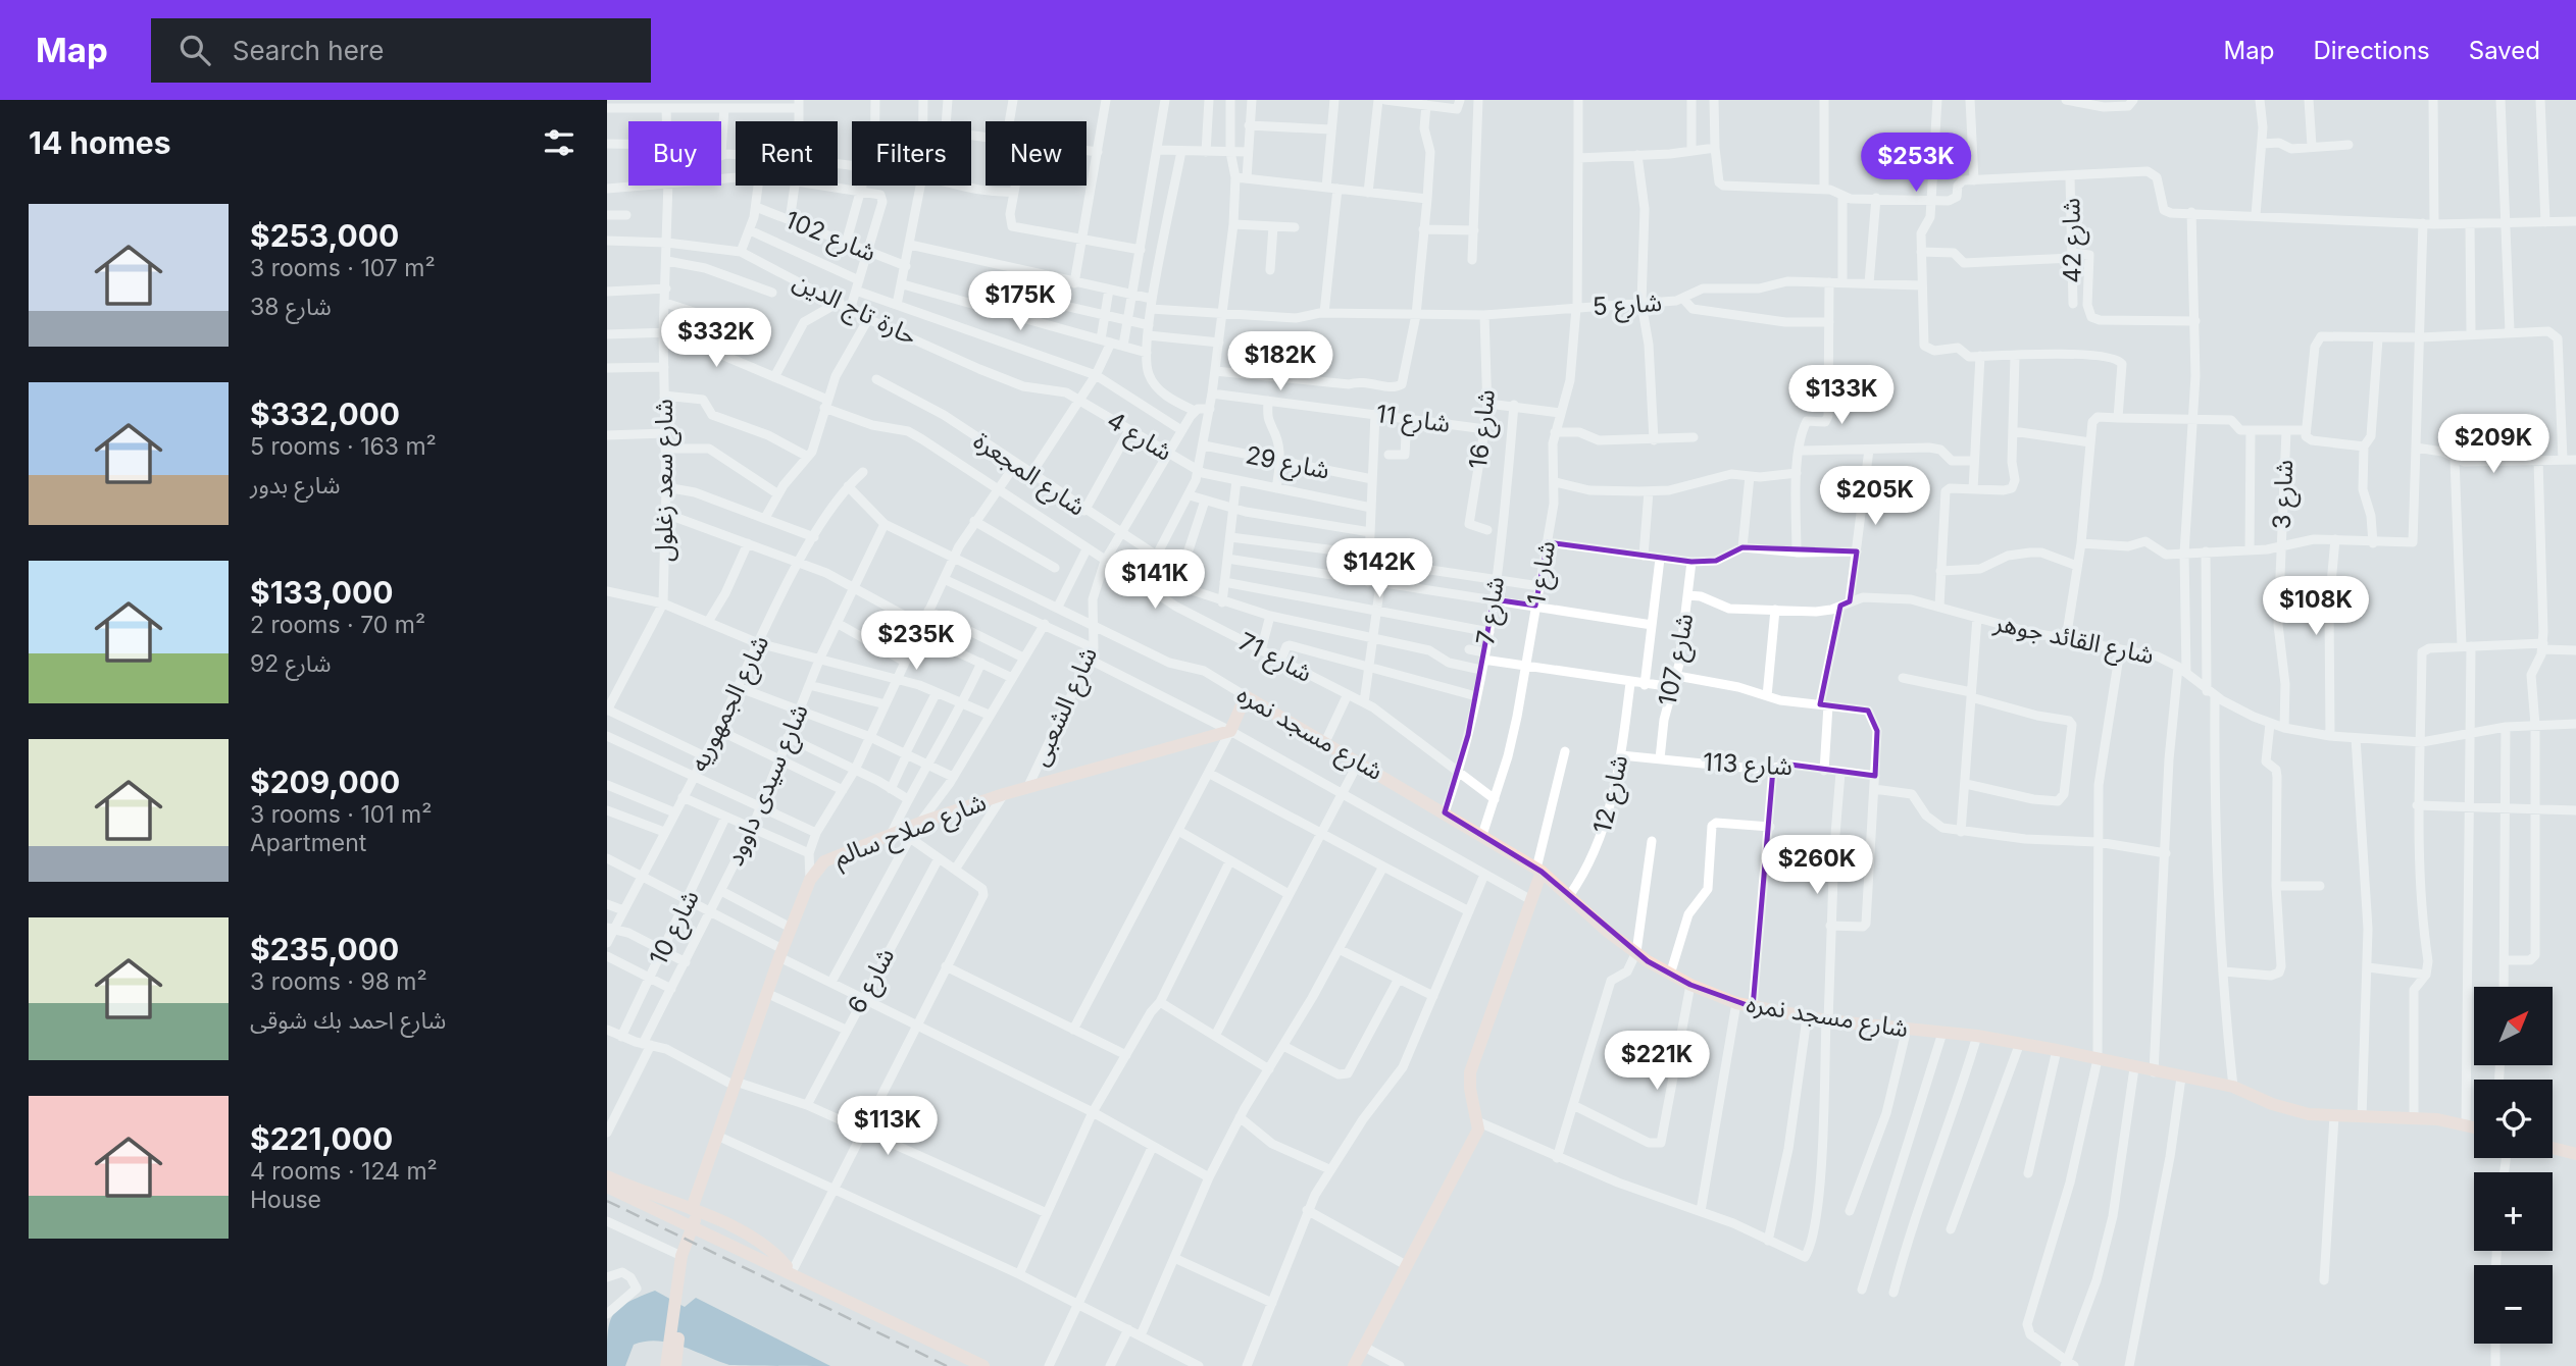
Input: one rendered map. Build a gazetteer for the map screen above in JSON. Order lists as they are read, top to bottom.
{
  "streets": {
    "street": [
      "شارع 102",
      "شارع 42",
      "شارع 5",
      "حارة تاج الدين",
      "شارع 11",
      "شارع 16",
      "شارع 4",
      "شارع 29",
      "شارع المجعرة",
      "شارع سعد زغلول",
      "شارع 3",
      "شارع 1",
      "شارع 7",
      "شارع القائد جوهر",
      "شارع 71",
      "شارع 107",
      "شارع الجمهوريه",
      "شارع الشعبى",
      "شارع مسجد نمره",
      "شارع 113",
      "شارع سيدى داوود",
      "شارع 12",
      "شارع صلاح سالم",
      "شارع 10",
      "شارع 6"
    ]
  },
  "crossings": [
    ["شارع 5", "شارع 16"],
    ["شارع 5", "شارع 1"],
    ["حارة تاج الدين", "شارع 4"],
    ["حارة تاج الدين", "شارع سعد زغلول"],
    ["شارع 11", "شارع 16"],
    ["شارع 4", "شارع الشعبى"],
    ["شارع المجعرة", "شارع الشعبى"],
    ["شارع سعد زغلول", "شارع 71"],
    ["شارع 3", "شارع القائد جوهر"],
    ["شارع 1", "شارع 71"],
    ["شارع 1", "شارع مسجد نمره"],
    ["شارع 7", "شارع 71"],
    ["شارع 7", "شارع مسجد نمره"],
    ["شارع القائد جوهر", "شارع 107"],
    ["شارع 71", "شارع الشعبى"],
    ["شارع 107", "شارع 113"],
    ["شارع الجمهوريه", "شارع مسجد نمره"],
    ["شارع الشعبى", "شارع مسجد نمره"],
    ["شارع الشعبى", "شارع صلاح سالم"],
    ["شارع مسجد نمره", "شارع سيدى داوود"],
    ["شارع مسجد نمره", "شارع 12"],
    ["شارع 113", "شارع 12"]
  ],
  "north": "top right",
  "page": {
    "header": "Map",
    "search": "Search here",
    "nav": ["Map", "Directions", "Saved"],
    "heading": "14 homes",
    "chip": [
      "Buy",
      "Rent",
      "Filters",
      "New"
    ],
    "price": [
      "$253K",
      "$175K",
      "$332K",
      "$182K",
      "$133K",
      "$209K",
      "$205K",
      "$142K",
      "$141K",
      "$108K",
      "$235K",
      "$260K",
      "$221K",
      "$113K"
    ],
    "list": [
      {
        "name": "$253,000",
        "note": "3 rooms · 107 m² · شارع 38"
      },
      {
        "name": "$332,000",
        "note": "5 rooms · 163 m² · شارع بدور"
      },
      {
        "name": "$133,000",
        "note": "2 rooms · 70 m² · شارع 92"
      },
      {
        "name": "$209,000",
        "note": "3 rooms · 101 m² · Apartment"
      },
      {
        "name": "$235,000",
        "note": "3 rooms · 98 m² · شارع احمد بك شوقى"
      },
      {
        "name": "$221,000",
        "note": "4 rooms · 124 m² · House"
      }
    ],
    "map_buttons": ["+", "−"]
  }
}
